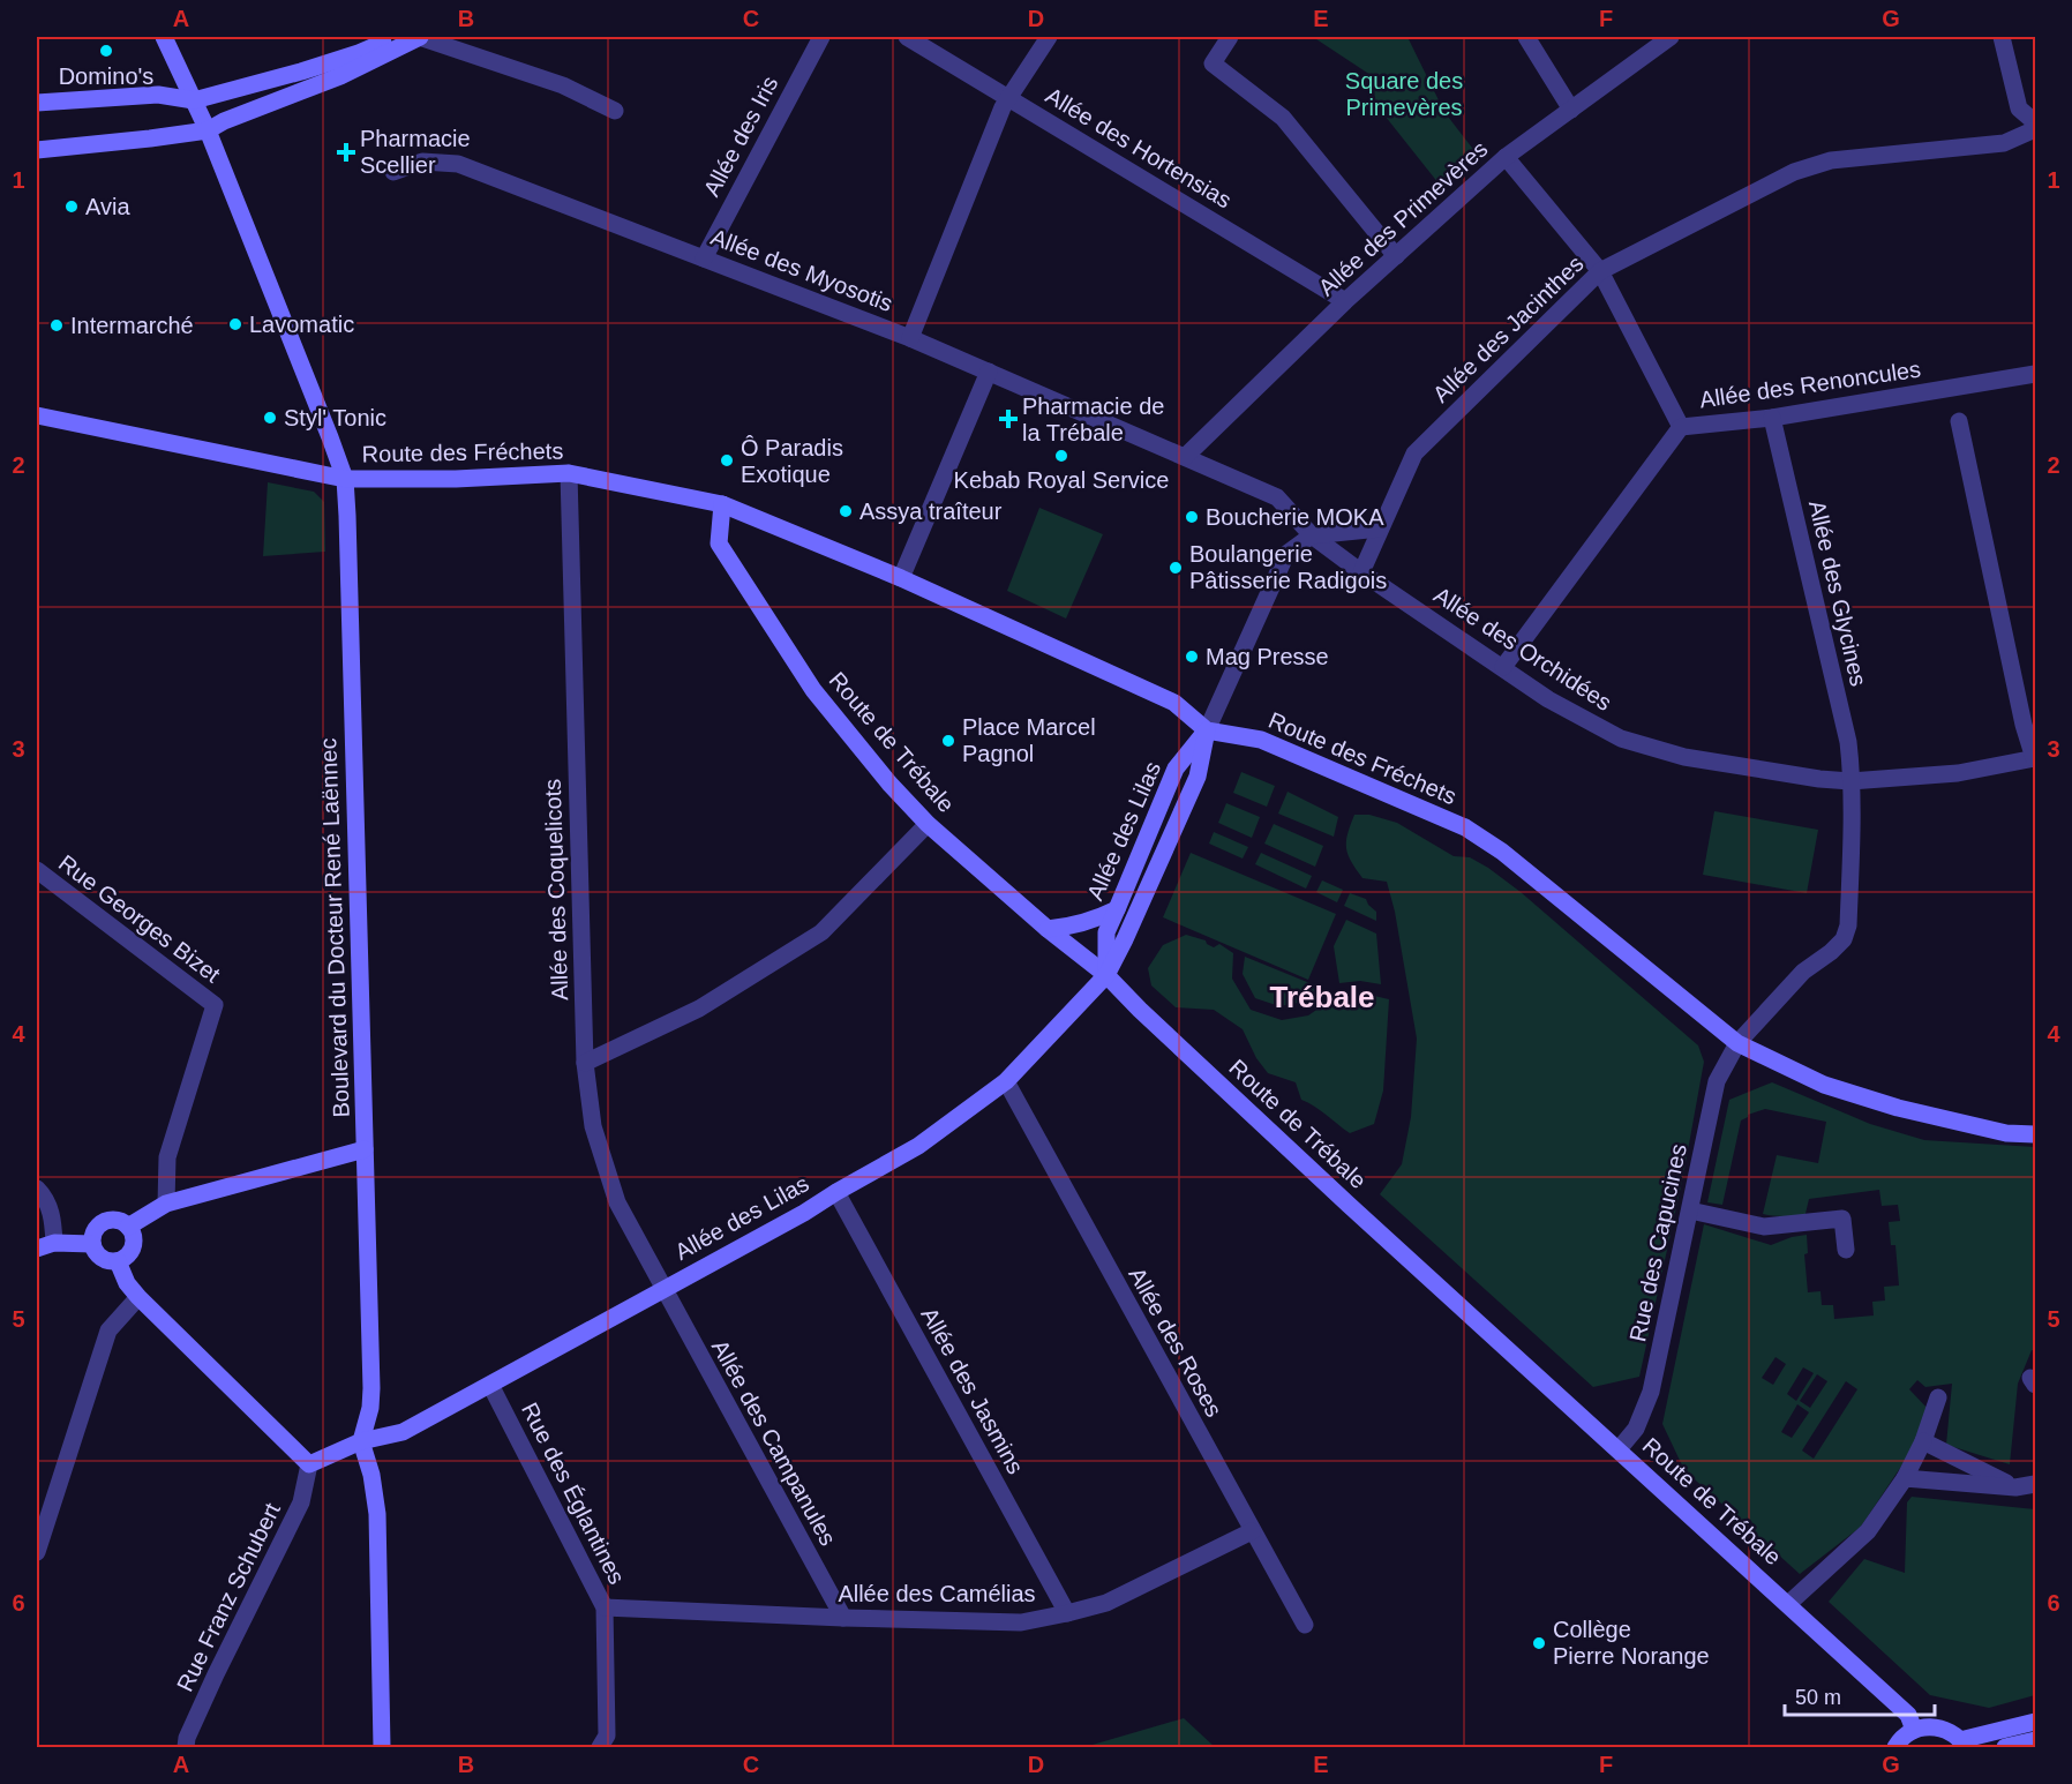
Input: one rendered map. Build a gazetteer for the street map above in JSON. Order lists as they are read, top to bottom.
{
  "streets": {
    "street": [
      "Allée des Iris",
      "Allée des Hortensias",
      "Allée des Primevères",
      "Allée des Myosotis",
      "Allée des Jacinthes",
      "Allée des Renoncules",
      "Route des Fréchets",
      "Allée des Glycines",
      "Allée des Orchidées",
      "Route de Trébale",
      "Allée des Lilas",
      "Allée des Coquelicots",
      "Rue Georges Bizet",
      "Boulevard du Docteur René Laënnec",
      "Rue des Capucines",
      "Allée des Roses",
      "Allée des Jasmins",
      "Allée des Campanules",
      "Rue des Églantines",
      "Allée des Camélias",
      "Rue Franz Schubert"
    ]
  },
  "crossings": [
    ["Allée des Iris", "Allée des Myosotis"],
    ["Allée des Hortensias", "Allée des Primevères"],
    ["Allée des Primevères", "Allée des Myosotis"],
    ["Allée des Jacinthes", "Allée des Orchidées"],
    ["Allée des Renoncules", "Allée des Glycines"],
    ["Allée des Renoncules", "Allée des Orchidées"],
    ["Route des Fréchets", "Allée des Glycines"],
    ["Route des Fréchets", "Route de Trébale"],
    ["Route des Fréchets", "Allée des Lilas"],
    ["Route des Fréchets", "Allée des Coquelicots"],
    ["Route des Fréchets", "Boulevard du Docteur René Laënnec"],
    ["Route des Fréchets", "Rue des Capucines"],
    ["Allée des Glycines", "Allée des Orchidées"],
    ["Allée des Glycines", "Rue des Capucines"],
    ["Route de Trébale", "Allée des Lilas"],
    ["Route de Trébale", "Rue des Capucines"],
    ["Allée des Lilas", "Allée des Coquelicots"],
    ["Allée des Lilas", "Boulevard du Docteur René Laënnec"],
    ["Allée des Lilas", "Allée des Roses"],
    ["Allée des Lilas", "Allée des Jasmins"],
    ["Allée des Lilas", "Allée des Campanules"],
    ["Allée des Lilas", "Rue des Églantines"],
    ["Allée des Lilas", "Rue Franz Schubert"],
    ["Allée des Coquelicots", "Allée des Campanules"],
    ["Allée des Roses", "Allée des Camélias"],
    ["Allée des Jasmins", "Allée des Camélias"],
    ["Allée des Campanules", "Allée des Camélias"],
    ["Rue des Églantines", "Allée des Camélias"]
  ],
  "districts": ["Trébale"],
  "parks": ["Square des Primevères"],
  "places": {
    "other": [
      "Domino's",
      "Avia",
      "Lavomatic",
      "Intermarché",
      "Styl' Tonic",
      "Kebab Royal Service",
      "Ô Paradis Exotique",
      "Assya traîteur",
      "Boucherie MOKA",
      "Boulangerie Pâtisserie Radigois",
      "Mag Presse",
      "Place Marcel Pagnol",
      "Collège Pierre Norange"
    ],
    "health": ["Pharmacie Scellier", "Pharmacie de la Trébale"]
  },
  "scale_bar": "50 m",
  "grid": {
    "columns": [
      "A",
      "B",
      "C",
      "D",
      "E",
      "F",
      "G"
    ],
    "rows": [
      "1",
      "2",
      "3",
      "4",
      "5",
      "6"
    ]
  }
}
